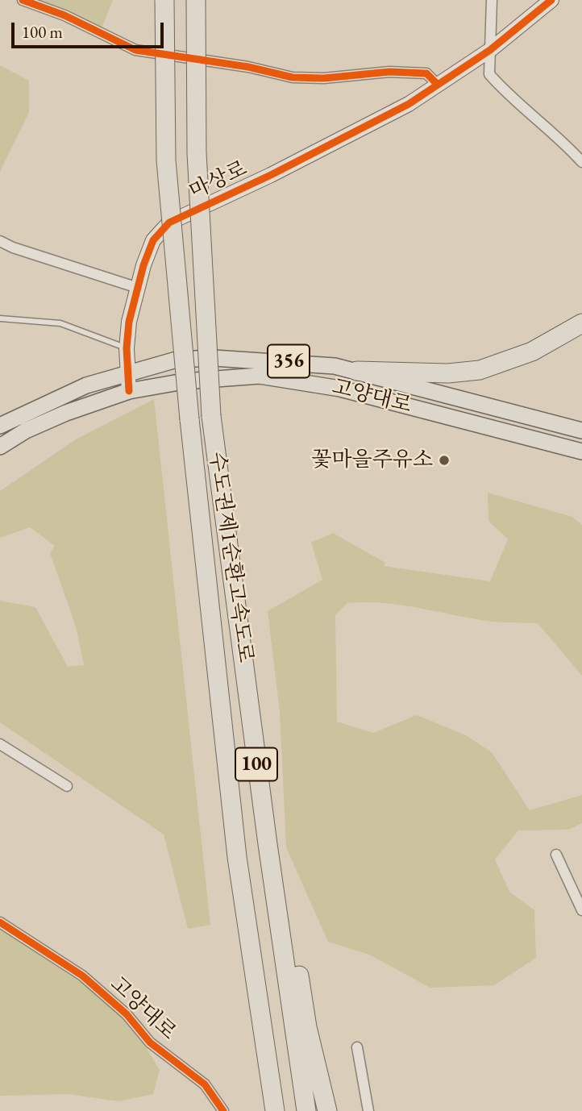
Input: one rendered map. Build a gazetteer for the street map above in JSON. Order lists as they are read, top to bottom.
{
  "streets": {
    "highway": ["수도권제1순환고속도로", "100"],
    "main road": ["356", "고양대로"],
    "street": ["마상로"]
  },
  "crossings": [
    ["마상로", "고양대로"]
  ],
  "places": ["꽃마을주유소"],
  "scale_bar": "100 m"
}
